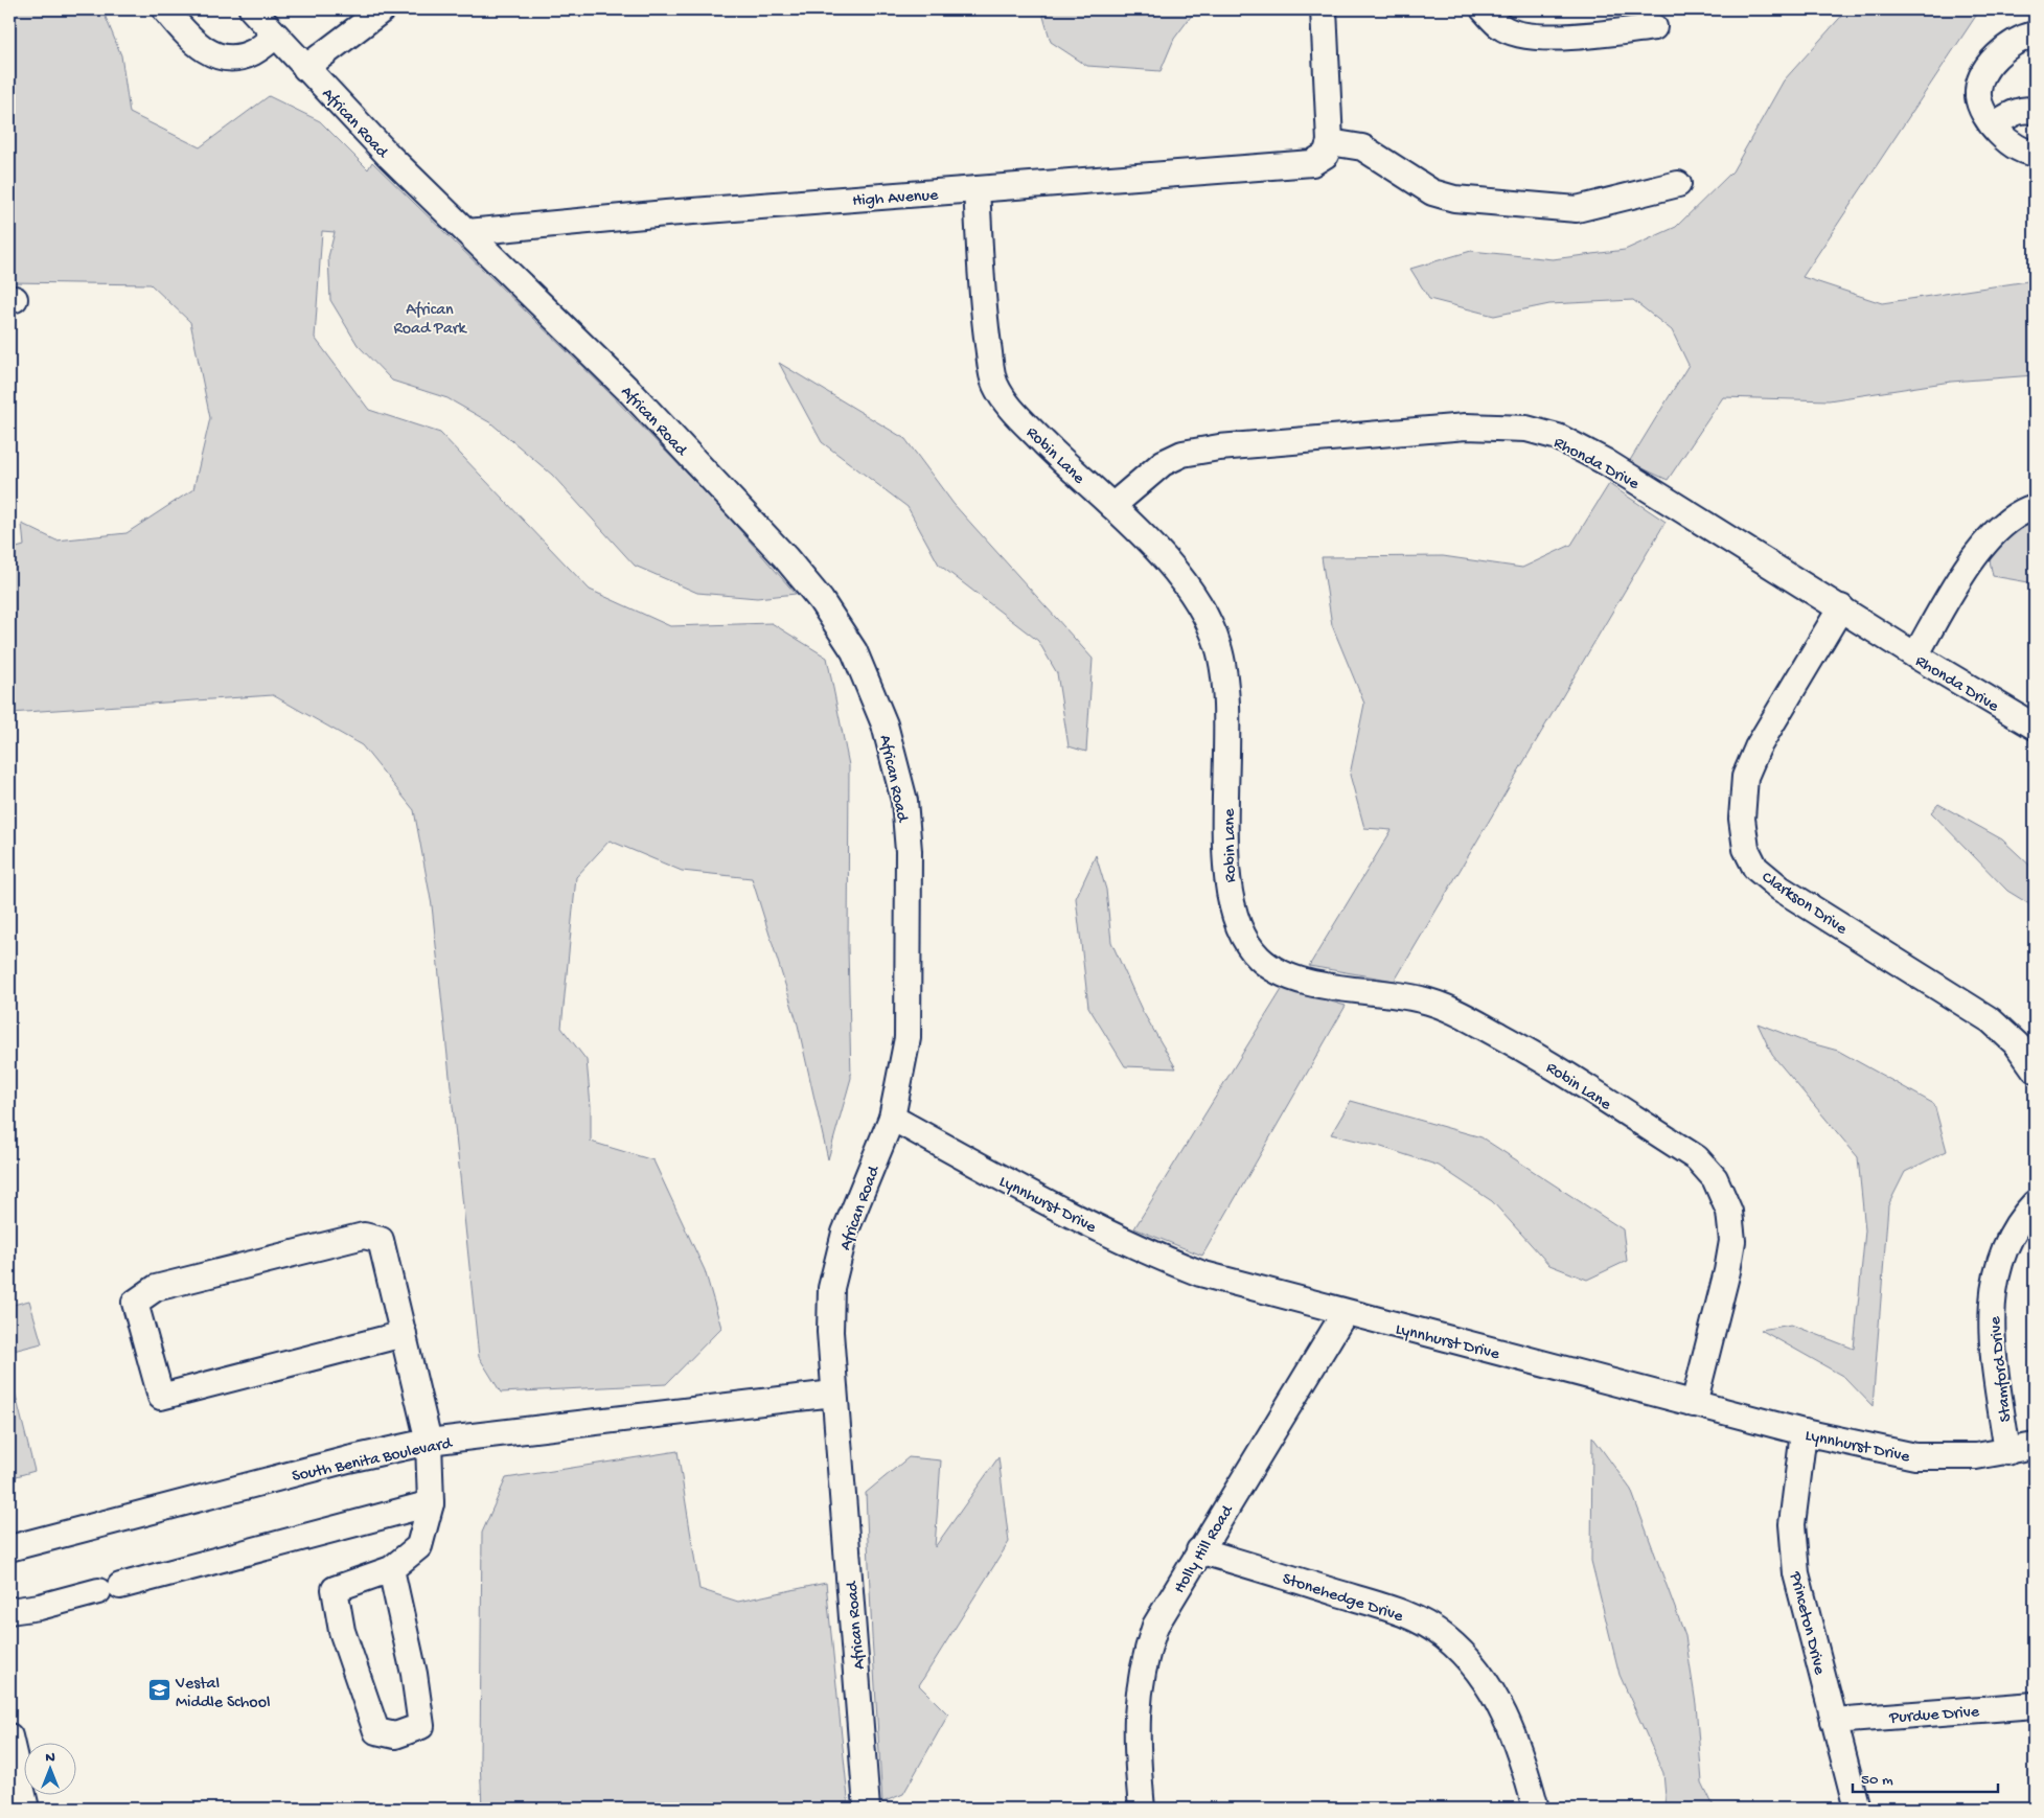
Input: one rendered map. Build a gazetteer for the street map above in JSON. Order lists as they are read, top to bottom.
{
  "streets": {
    "street": [
      "African Road",
      "High Avenue",
      "Robin Lane",
      "Rhonda Drive",
      "Clarkson Drive",
      "Lynnhurst Drive",
      "Stamford Drive",
      "South Benita Boulevard",
      "Holly Hill Road",
      "Stonehedge Drive",
      "Princeton Drive",
      "Purdue Drive"
    ]
  },
  "crossings": [
    ["African Road", "High Avenue"],
    ["African Road", "Lynnhurst Drive"],
    ["African Road", "South Benita Boulevard"],
    ["High Avenue", "Robin Lane"],
    ["Robin Lane", "Rhonda Drive"],
    ["Robin Lane", "Lynnhurst Drive"],
    ["Rhonda Drive", "Clarkson Drive"],
    ["Lynnhurst Drive", "Stamford Drive"],
    ["Lynnhurst Drive", "Holly Hill Road"],
    ["Lynnhurst Drive", "Princeton Drive"],
    ["Holly Hill Road", "Stonehedge Drive"],
    ["Princeton Drive", "Purdue Drive"]
  ],
  "parks": ["African Road Park"],
  "places": {
    "school or university": ["Vestal Middle School"]
  },
  "scale_bar": "50 m",
  "north": "top"
}
